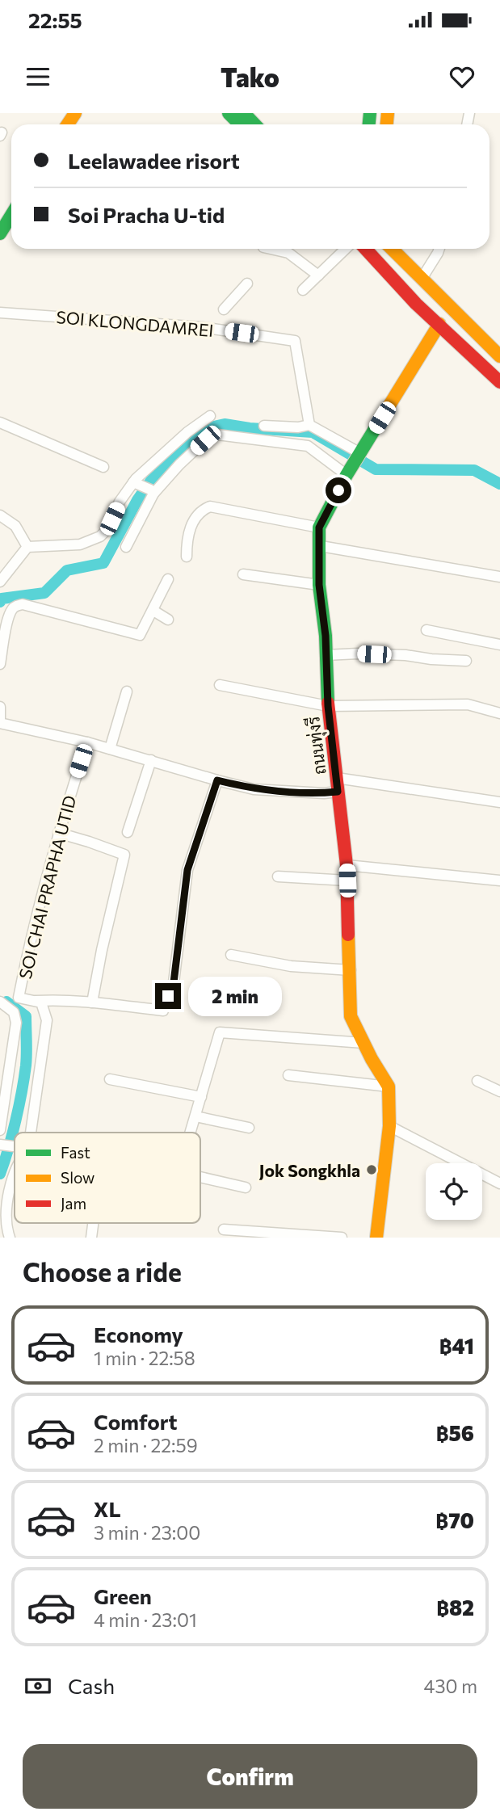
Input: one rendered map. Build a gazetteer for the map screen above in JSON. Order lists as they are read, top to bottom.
{
  "streets": {
    "street": ["SOI KLONGDAMREI", "ถนนทุ่งรี", "SOI CHAI PRAPHA UTID"]
  },
  "places": ["Jok Songkhla"],
  "legend": ["Fast", "Slow", "Jam"],
  "page": {
    "status": "22:55",
    "header": "Tako",
    "banner": ["Leelawadee risort", "Soi Pracha U-tid"],
    "bubble": "2 min",
    "heading": "Choose a ride",
    "list": [
      {
        "name": "Economy",
        "note": "1 min · 22:58",
        "value": "฿41"
      },
      {
        "name": "Comfort",
        "note": "2 min · 22:59",
        "value": "฿56"
      },
      {
        "name": "XL",
        "note": "3 min · 23:00",
        "value": "฿70"
      },
      {
        "name": "Green",
        "note": "4 min · 23:01",
        "value": "฿82"
      }
    ],
    "pay": ["Cash", "430 m"],
    "buttons": "Confirm"
  }
}
